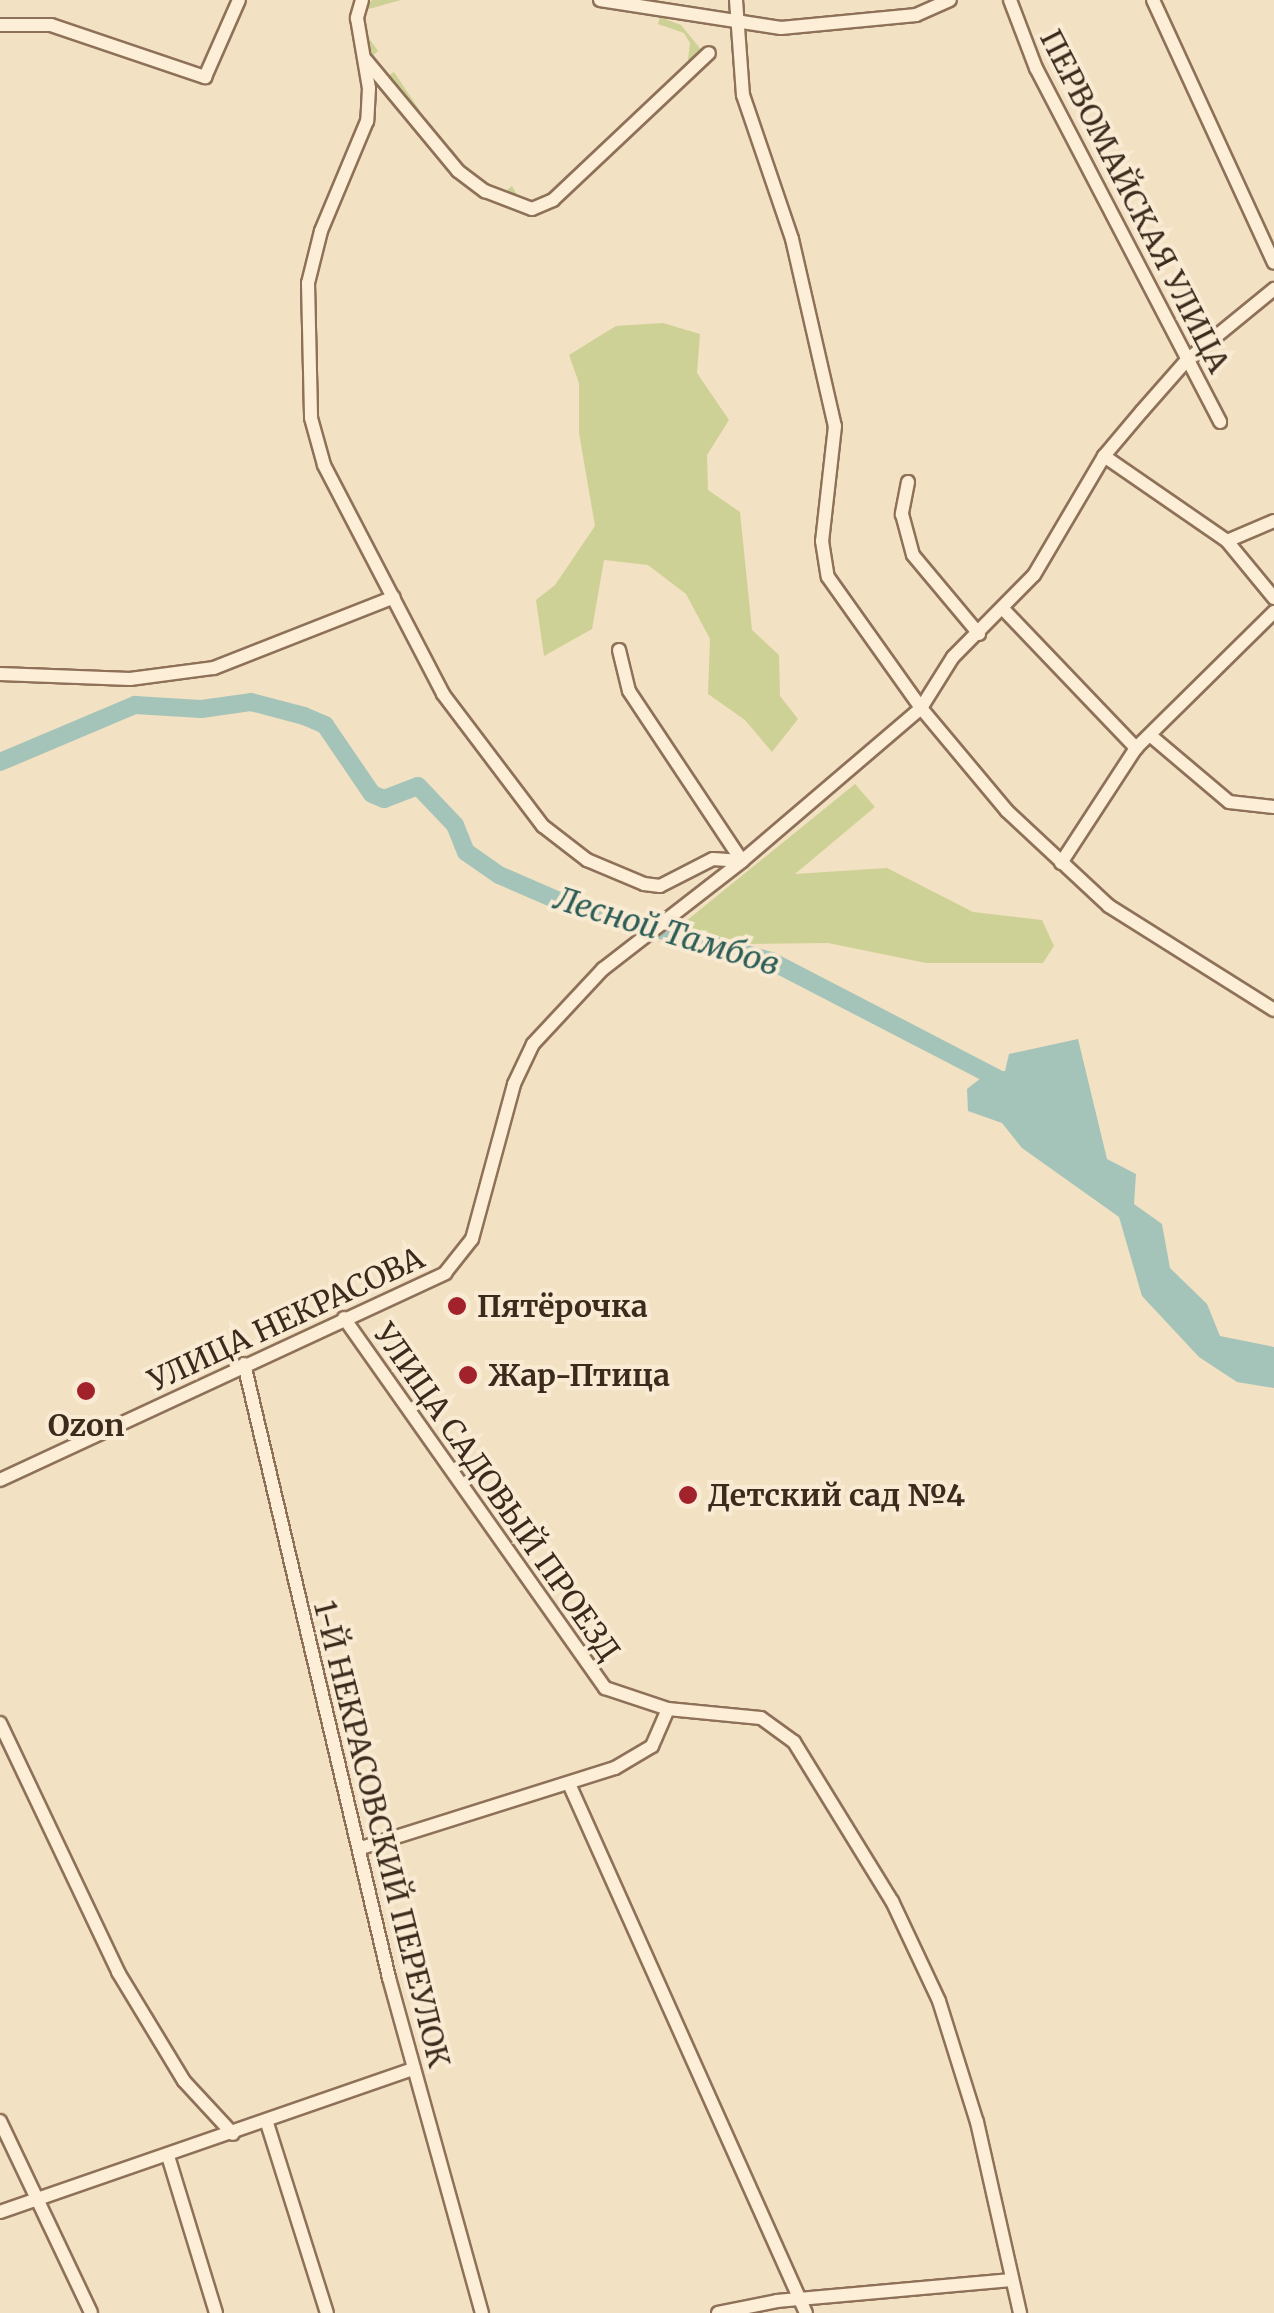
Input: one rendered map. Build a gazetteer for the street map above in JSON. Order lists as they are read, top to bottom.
{
  "streets": {
    "street": [
      "ПЕРВОМАЙСКАЯ УЛИЦА",
      "УЛИЦА НЕКРАСОВА",
      "УЛИЦА САДОВЫЙ ПРОЕЗД",
      "1-Й НЕКРАСОВСКИЙ ПЕРЕУЛОК"
    ]
  },
  "crossings": [
    ["ПЕРВОМАЙСКАЯ УЛИЦА", "УЛИЦА НЕКРАСОВА"],
    ["УЛИЦА НЕКРАСОВА", "УЛИЦА САДОВЫЙ ПРОЕЗД"],
    ["УЛИЦА НЕКРАСОВА", "1-Й НЕКРАСОВСКИЙ ПЕРЕУЛОК"]
  ],
  "water": ["Лесной Тамбов"],
  "places": [
    "Пятёрочка",
    "Жар-Птица",
    "Ozon",
    "Детский сад №4"
  ]
}
